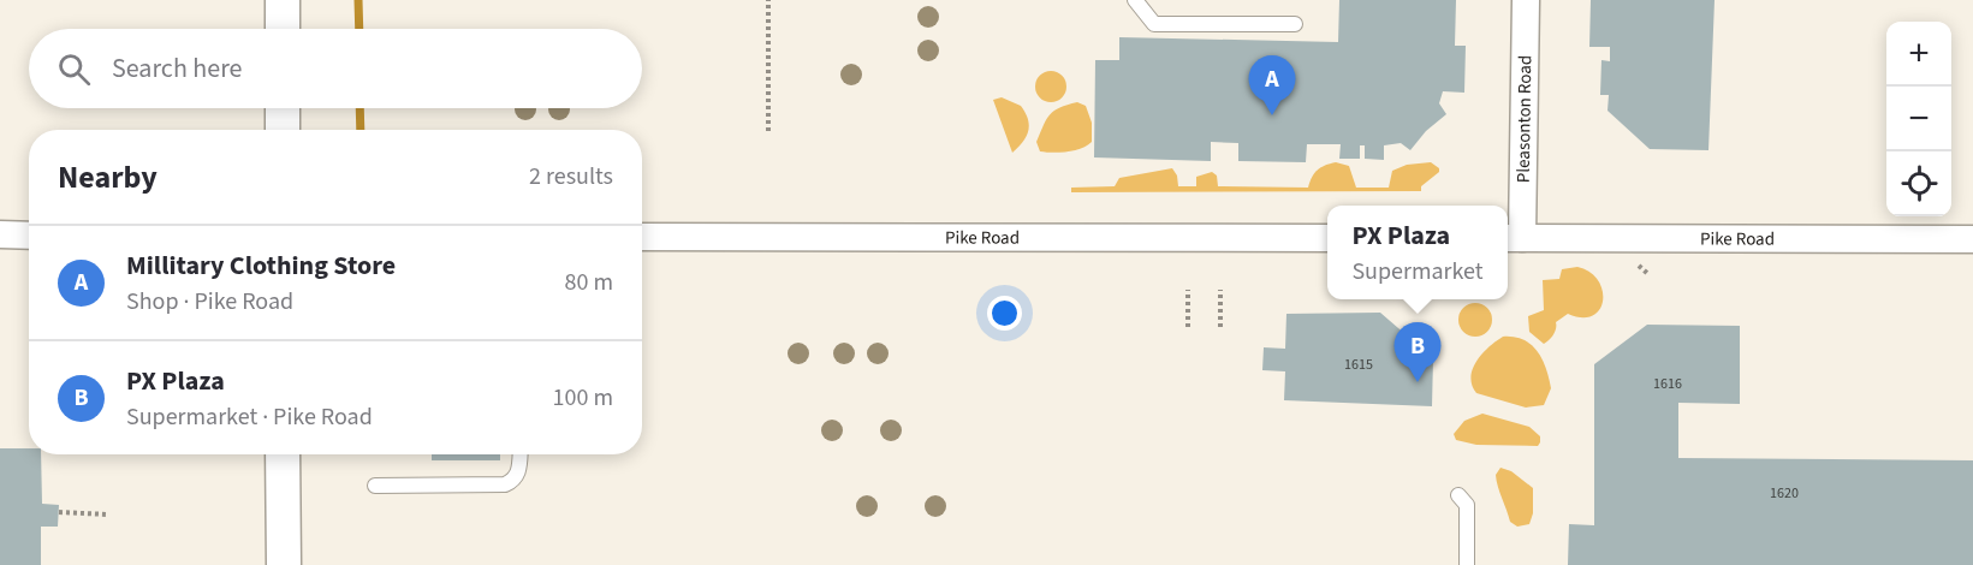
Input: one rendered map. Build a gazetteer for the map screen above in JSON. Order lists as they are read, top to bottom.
{
  "streets": {
    "street": ["Pleasonton Road", "Pike Road"]
  },
  "crossings": [
    ["Pleasonton Road", "Pike Road"]
  ],
  "house_numbers": ["1615", "1616", "1620"],
  "page": {
    "map_buttons": ["+", "−"],
    "search": "Search here",
    "pins": ["A", "B"],
    "heading": ["Nearby", "2 results"],
    "popup": ["PX Plaza", "Supermarket"],
    "list": [
      {
        "mark": "A",
        "name": "Millitary Clothing Store",
        "note": "Shop · Pike Road",
        "value": "80 m"
      },
      {
        "mark": "B",
        "name": "PX Plaza",
        "note": "Supermarket · Pike Road",
        "value": "100 m"
      }
    ]
  }
}
